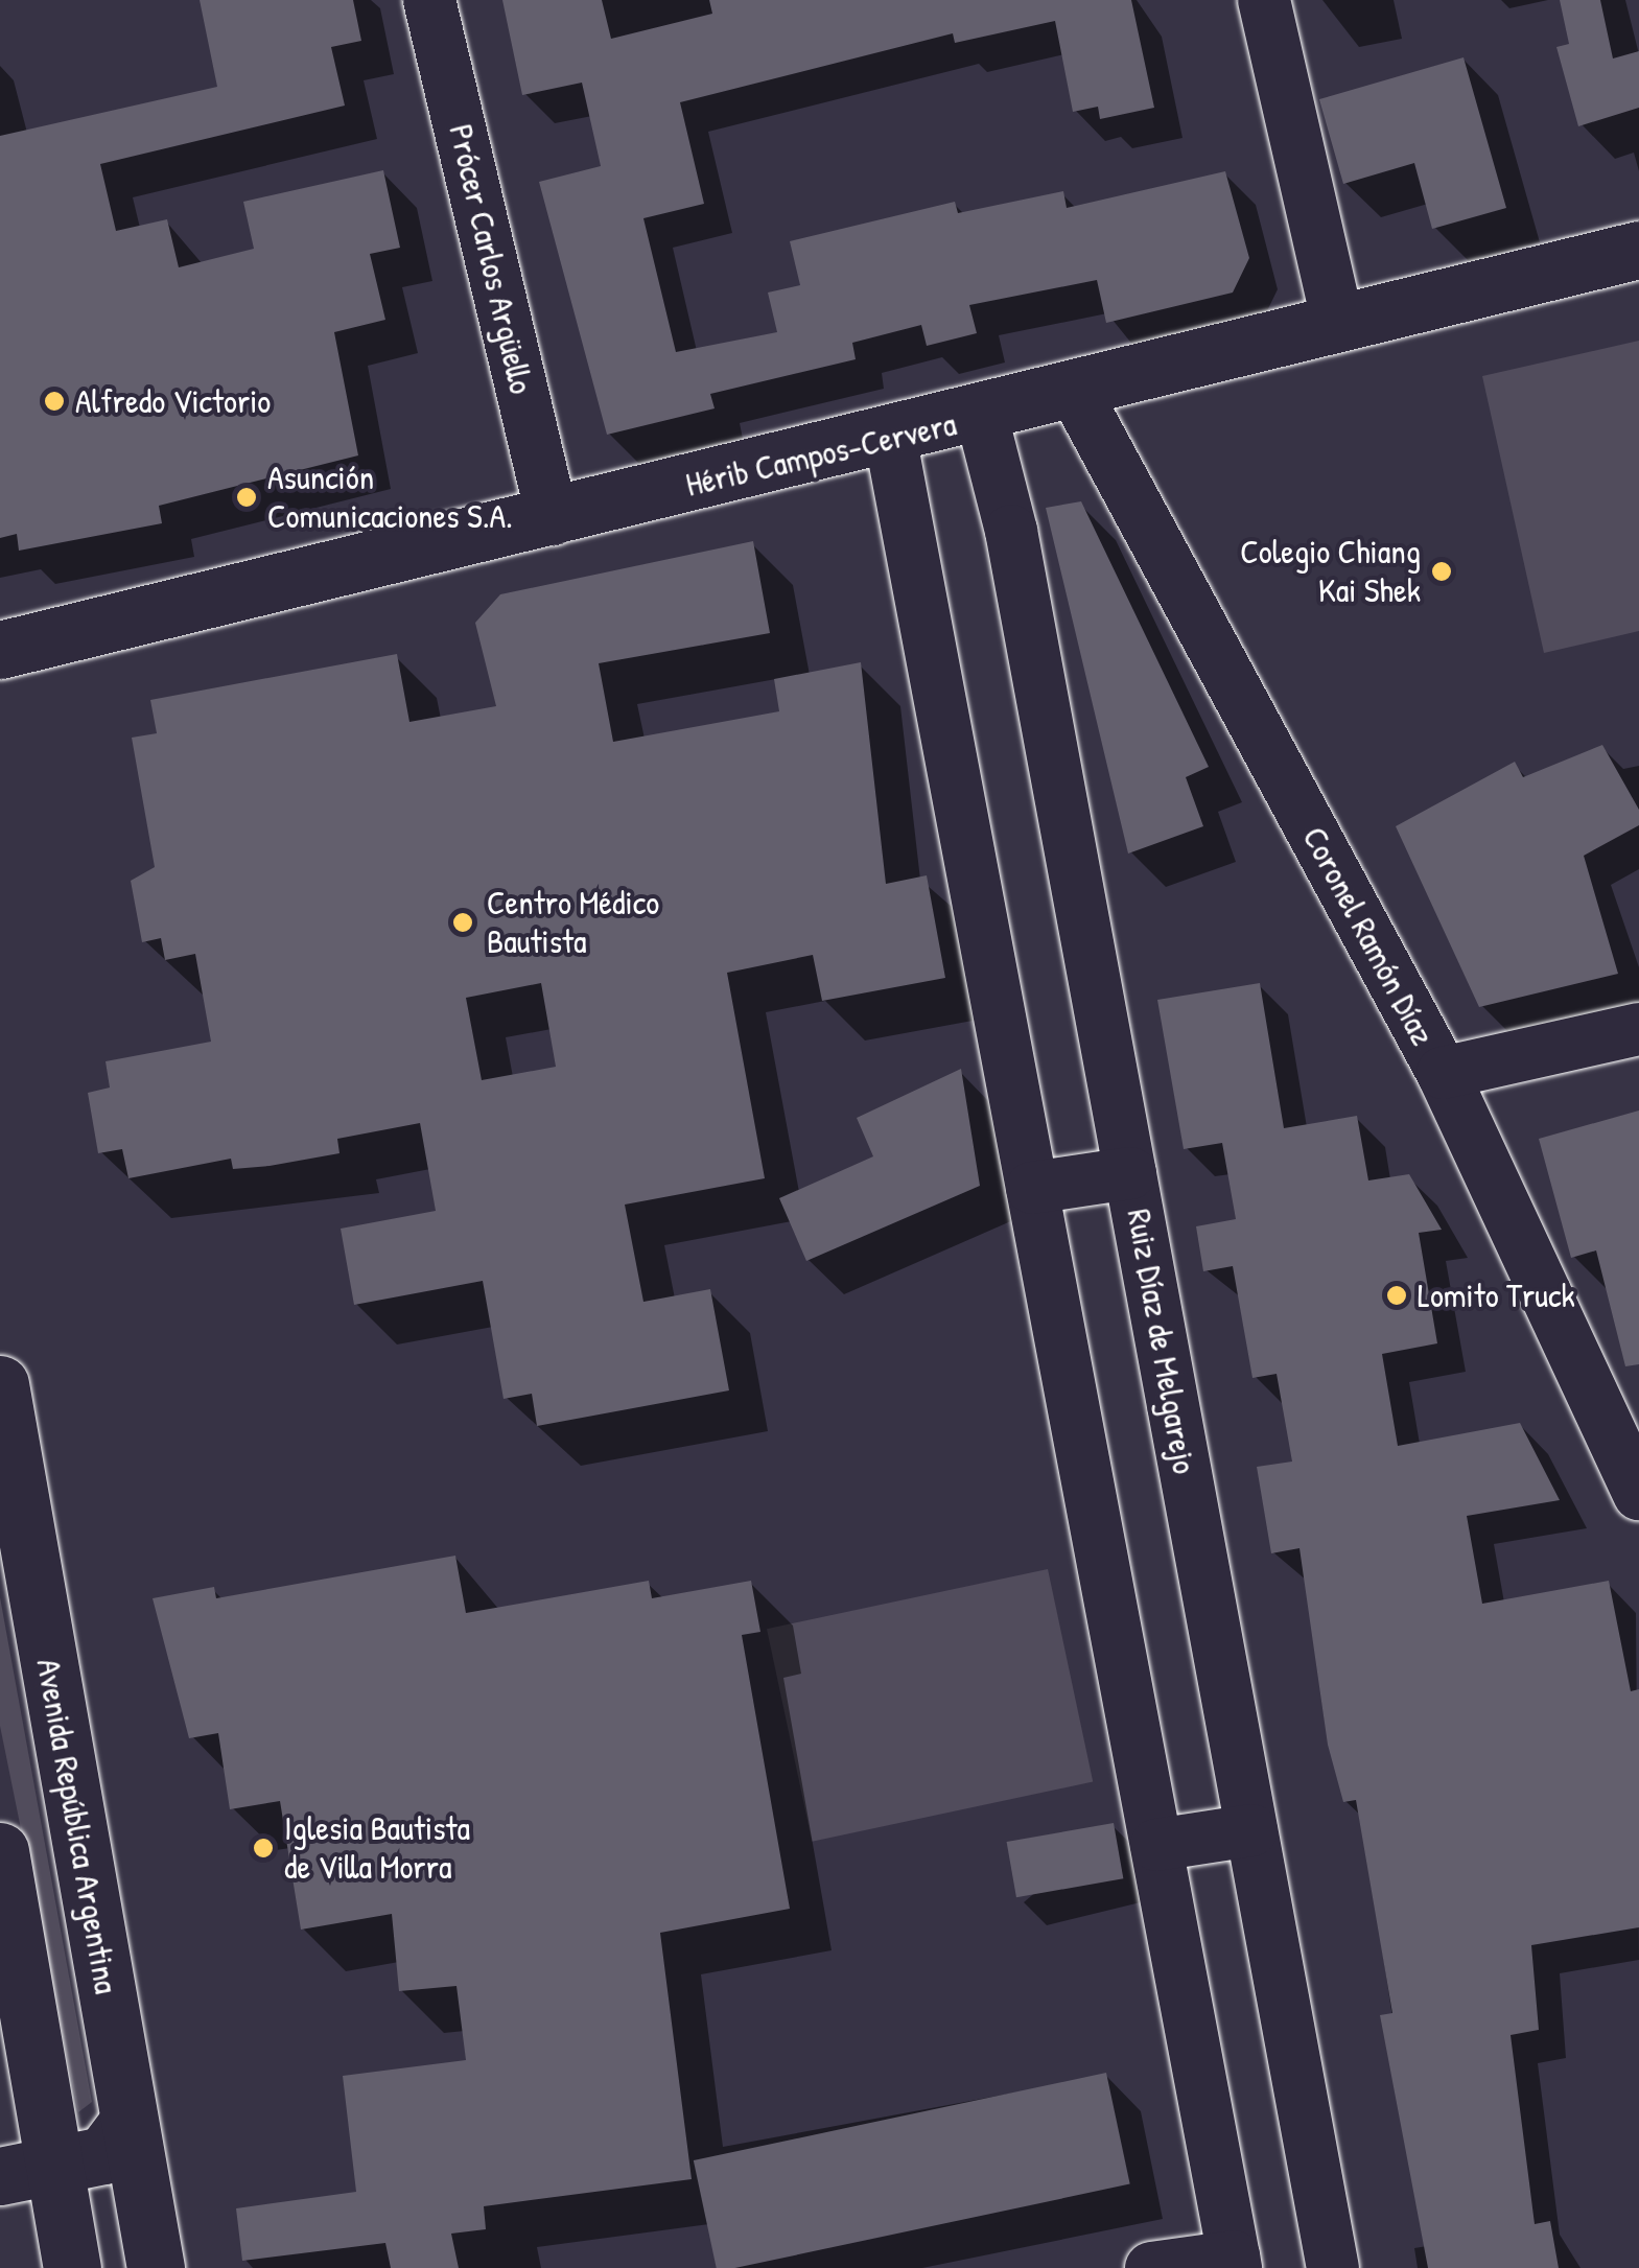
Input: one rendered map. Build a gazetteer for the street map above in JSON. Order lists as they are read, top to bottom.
{
  "streets": {
    "main road": ["Hérib Campos-Cervera", "Avenida República Argentina"],
    "street": ["Prócer Carlos Argüello", "Coronel Ramón Díaz", "Ruiz Díaz de Melgarejo"]
  },
  "crossings": [
    ["Prócer Carlos Argüello", "Hérib Campos-Cervera"],
    ["Hérib Campos-Cervera", "Coronel Ramón Díaz"],
    ["Hérib Campos-Cervera", "Ruiz Díaz de Melgarejo"]
  ],
  "places": [
    "Alfredo Victorio",
    "Asunción Comunicaciones S.A.",
    "Colegio Chiang Kai Shek",
    "Centro Médico Bautista",
    "Lomito Truck",
    "Iglesia Bautista de Villa Morra"
  ]
}
